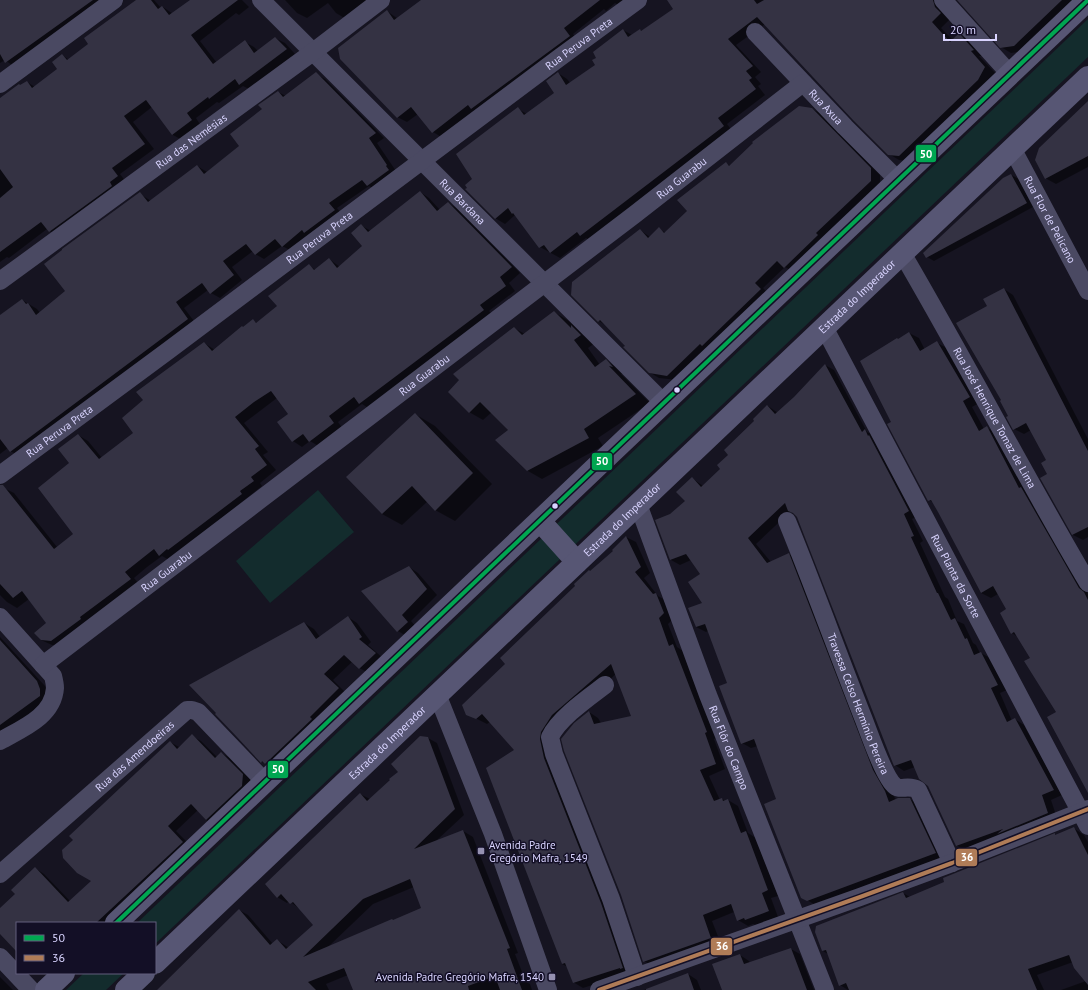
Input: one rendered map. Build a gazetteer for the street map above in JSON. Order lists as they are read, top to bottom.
{
  "streets": {
    "main road": ["Estrada do Imperador"],
    "street": [
      "Rua Peruva Preta",
      "Rua Axua",
      "Rua das Nemésias",
      "Rua Guarabu",
      "Rua Bardana",
      "Rua Flor de Pelicano",
      "Rua José Henrique Tomaz de Lima",
      "Rua Planta da Sorte",
      "Travessa Celso Hermínio Pereira",
      "Rua Flôr do Campo",
      "Rua das Amendoeiras"
    ]
  },
  "crossings": [
    ["Rua Peruva Preta", "Rua Bardana"],
    ["Rua Axua", "Rua Guarabu"],
    ["Rua das Nemésias", "Rua Bardana"],
    ["Rua Guarabu", "Rua Bardana"],
    ["Rua Flor de Pelicano", "Estrada do Imperador"],
    ["Estrada do Imperador", "Rua José Henrique Tomaz de Lima"],
    ["Estrada do Imperador", "Rua Planta da Sorte"],
    ["Estrada do Imperador", "Rua Flôr do Campo"]
  ],
  "places": {
    "transit": ["Avenida Padre Gregório Mafra, 1549", "Avenida Padre Gregório Mafra, 1540"]
  },
  "lines": ["transit line 50", "transit line 36"],
  "legend": ["50", "36"],
  "scale_bar": "20 m"
}
